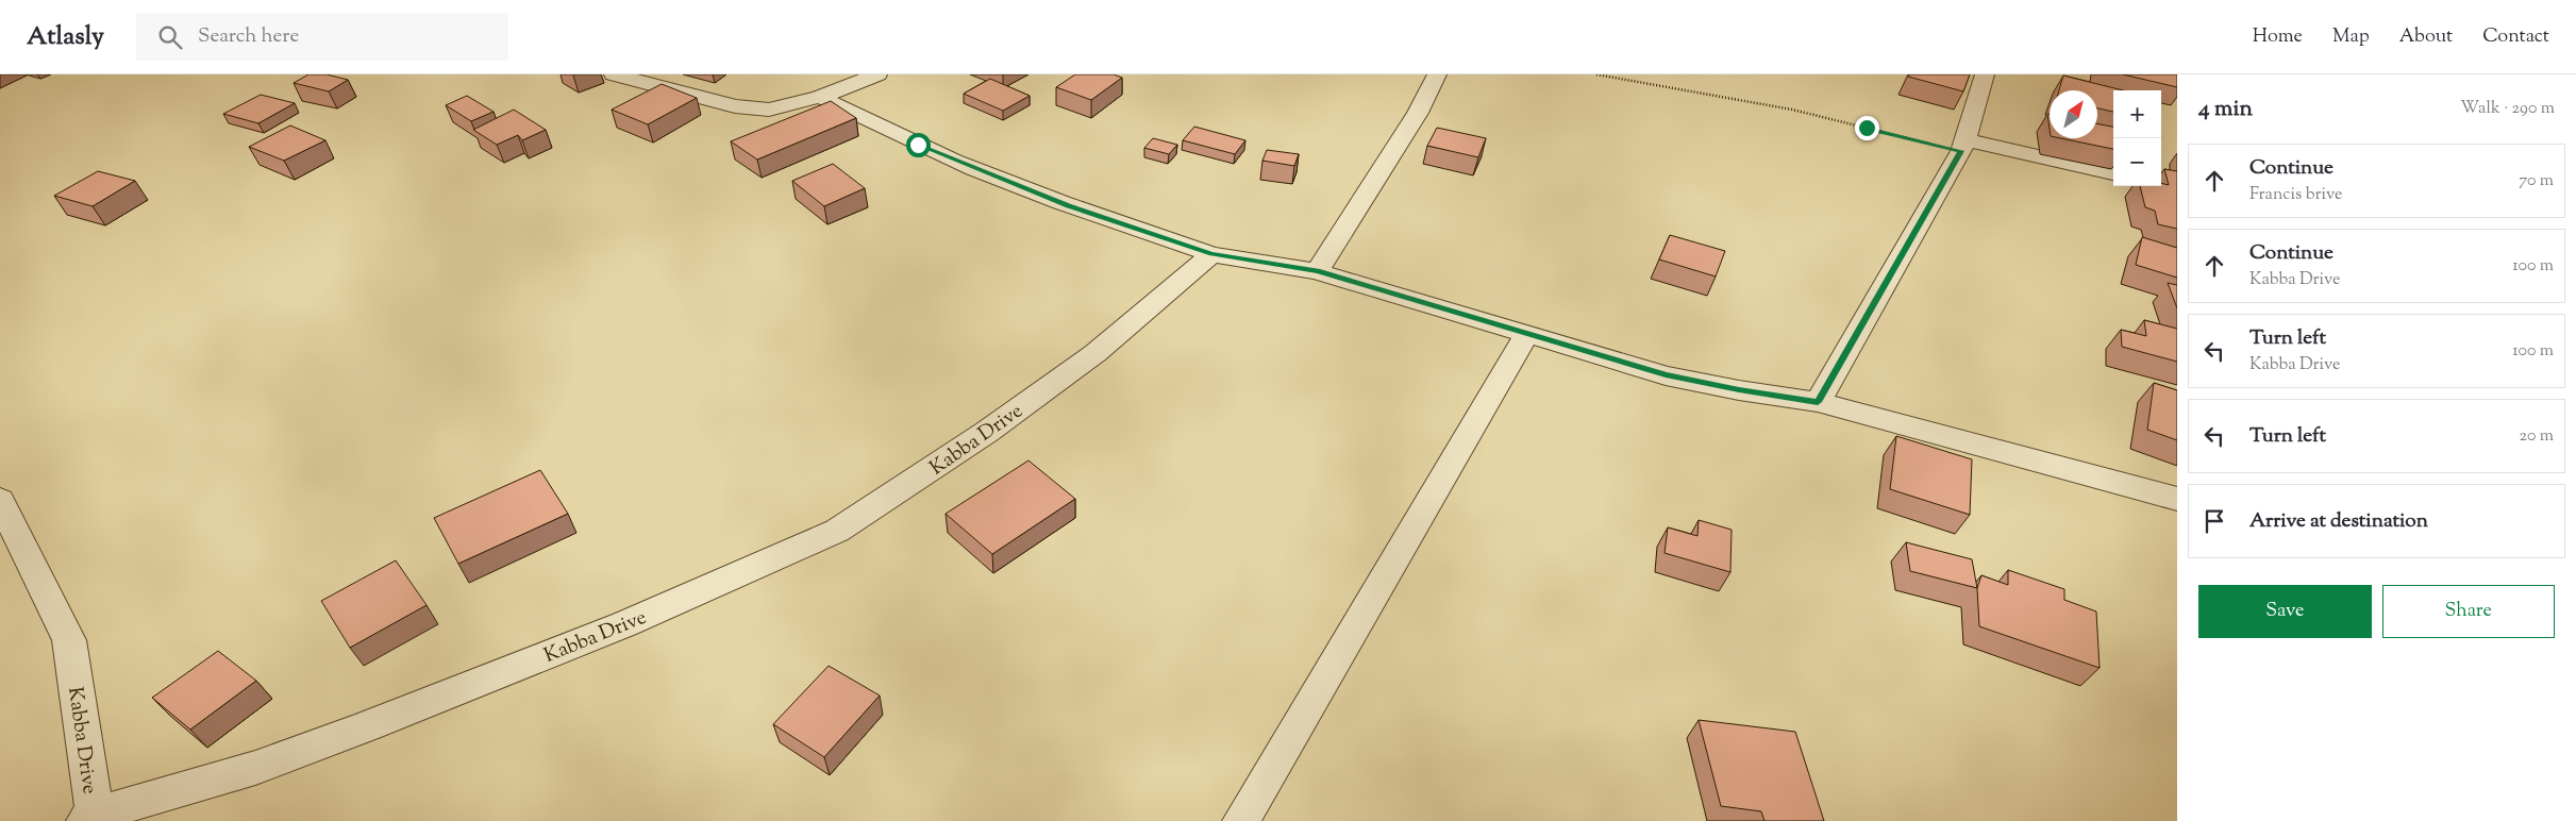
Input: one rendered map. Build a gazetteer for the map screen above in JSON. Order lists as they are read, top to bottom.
{
  "streets": {
    "street": ["Kabba Drive"]
  },
  "north": "top right",
  "page": {
    "header": "Atlasly",
    "search": "Search here",
    "nav": [
      "Home",
      "Map",
      "About",
      "Contact"
    ],
    "heading": ["4 min", "Walk · 290 m"],
    "map_buttons": ["+", "−"],
    "list": [
      ["Continue", "Francis brive", "70 m"],
      ["Continue", "Kabba Drive", "100 m"],
      ["Turn left", "Kabba Drive", "100 m"],
      ["Turn left", "20 m"],
      "Arrive at destination"
    ],
    "buttons": ["Save", "Share"]
  }
}
